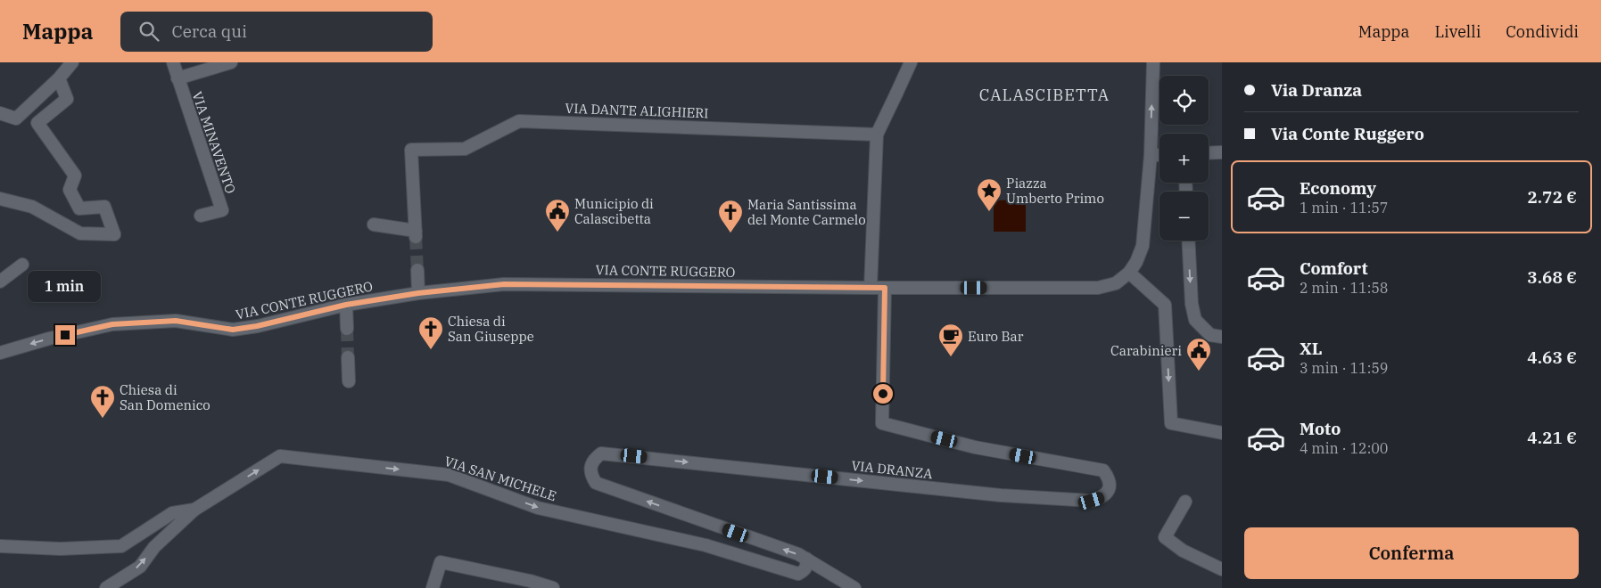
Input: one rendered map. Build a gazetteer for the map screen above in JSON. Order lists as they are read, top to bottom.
{
  "streets": {
    "street": [
      "VIA DANTE ALIGHIERI",
      "VIA MINAVENTO",
      "VIA CONTE RUGGERO",
      "VIA DRANZA",
      "VIA SAN MICHELE"
    ]
  },
  "crossings": [
    ["VIA CONTE RUGGERO", "VIA DRANZA"],
    ["VIA DRANZA", "VIA SAN MICHELE"]
  ],
  "one_way": ["VIA SAN MICHELE"],
  "districts": ["CALASCIBETTA"],
  "places": {
    "place": ["Piazza Umberto Primo"],
    "public building": ["Municipio di Calascibetta", "Carabinieri"],
    "church": ["Maria Santissima del Monte Carmelo", "Chiesa di San Giuseppe", "Chiesa di San Domenico"],
    "cafe": ["Euro Bar"]
  },
  "page": {
    "header": "Mappa",
    "search": "Cerca qui",
    "nav": ["Mappa", "Livelli", "Condividi"],
    "banner": ["Via Dranza", "Via Conte Ruggero"],
    "map_buttons": ["+", "−"],
    "list": [
      {
        "name": "Economy",
        "note": "1 min · 11:57",
        "value": "2.72 €"
      },
      {
        "name": "Comfort",
        "note": "2 min · 11:58",
        "value": "3.68 €"
      },
      {
        "name": "XL",
        "note": "3 min · 11:59",
        "value": "4.63 €"
      },
      {
        "name": "Moto",
        "note": "4 min · 12:00",
        "value": "4.21 €"
      }
    ],
    "bubble": "1 min",
    "buttons": "Conferma"
  }
}
